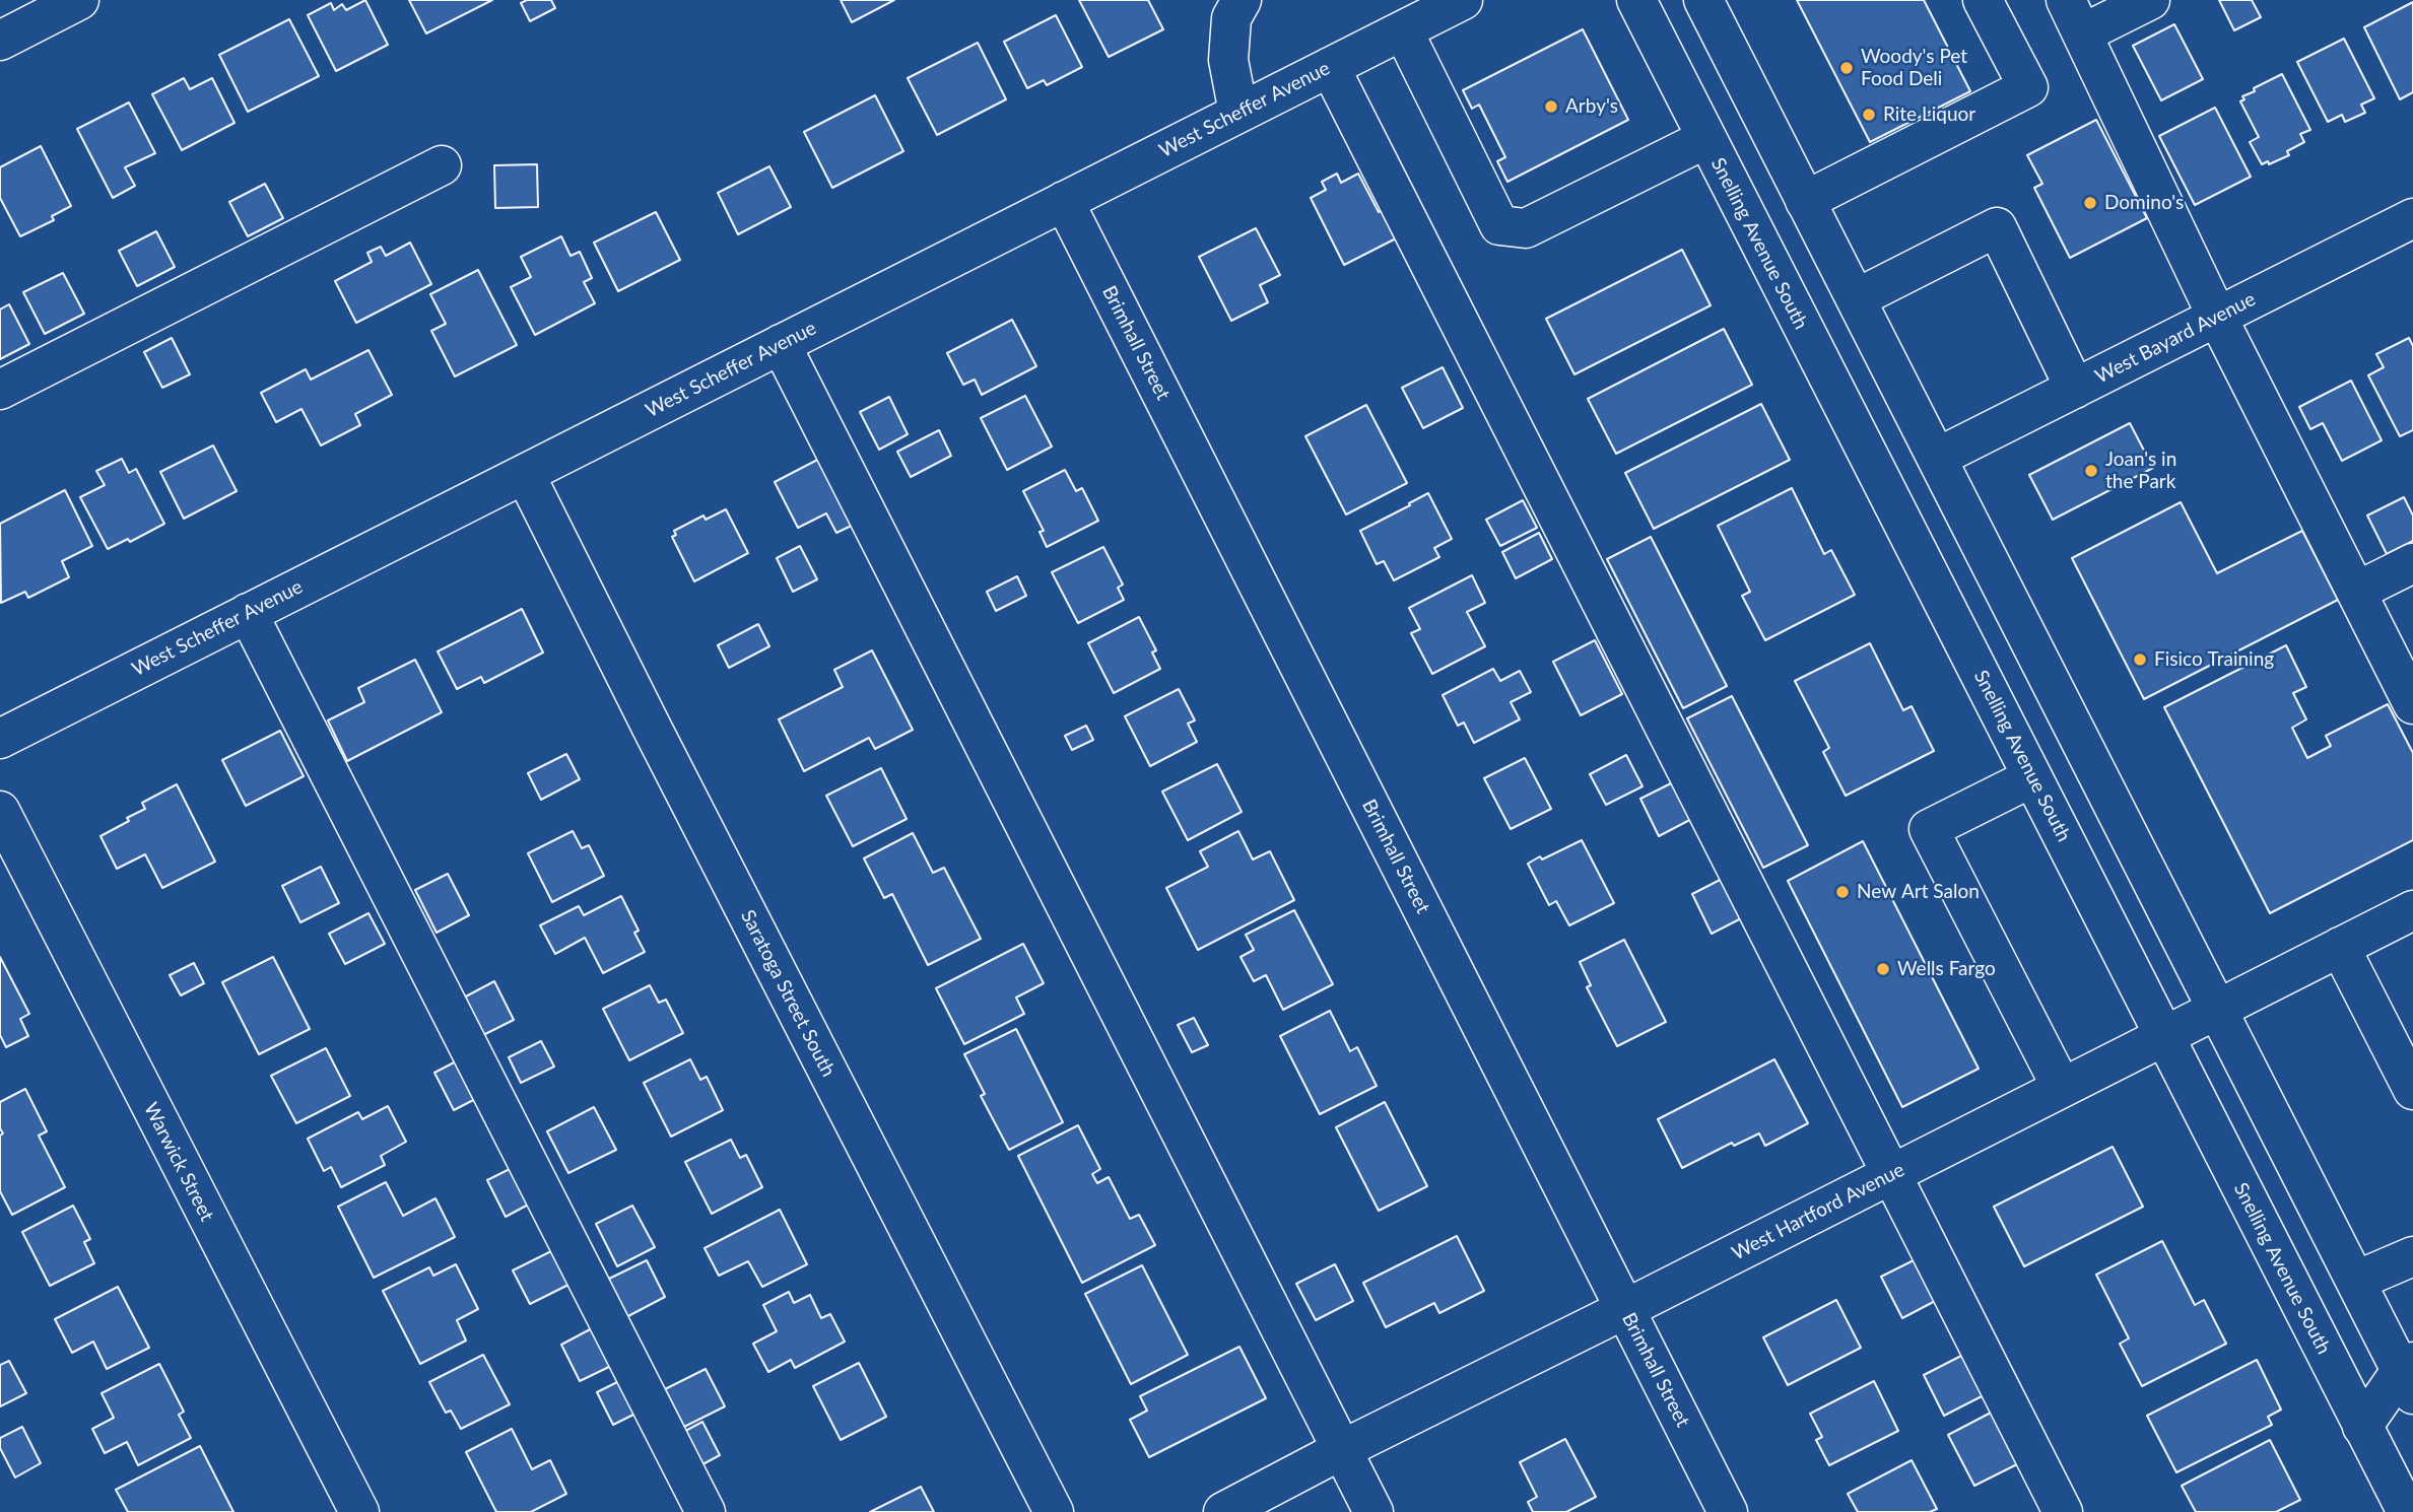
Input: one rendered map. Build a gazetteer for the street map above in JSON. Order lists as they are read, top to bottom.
{
  "streets": {
    "street": [
      "West Scheffer Avenue",
      "Snelling Avenue South",
      "West Bayard Avenue",
      "Brimhall Street",
      "Saratoga Street South",
      "Warwick Street",
      "West Hartford Avenue"
    ]
  },
  "crossings": [
    ["West Scheffer Avenue", "Brimhall Street"],
    ["West Scheffer Avenue", "Saratoga Street South"],
    ["Snelling Avenue South", "West Hartford Avenue"],
    ["Brimhall Street", "West Hartford Avenue"]
  ],
  "places": [
    "Woody's Pet Food Deli",
    "Arby's",
    "Rite Liquor",
    "Domino's",
    "Joan's in the Park",
    "Fisico Training",
    "New Art Salon",
    "Wells Fargo"
  ]
}
